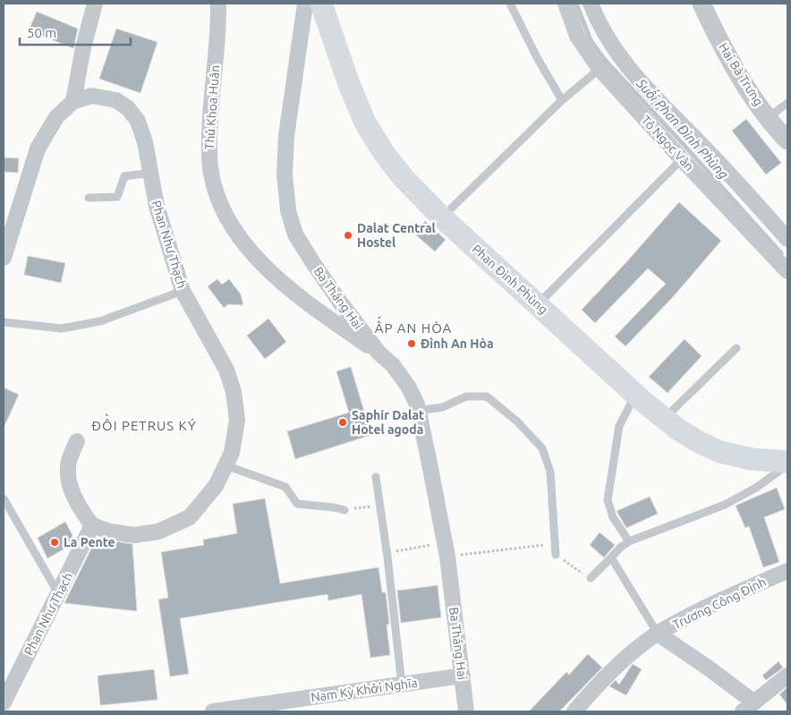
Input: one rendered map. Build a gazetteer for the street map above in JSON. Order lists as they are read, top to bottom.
{
  "streets": {
    "main road": ["Phan Đình Phùng"],
    "street": [
      "Hai Bà Trưng",
      "Thủ Khoa Huân",
      "Tô Ngọc Vân",
      "Phan Như Thạch",
      "Ba Tháng Hai",
      "Trương Công Định",
      "Nam Kỳ Khởi Nghĩa"
    ]
  },
  "crossings": [
    ["Thủ Khoa Huân", "Ba Tháng Hai"],
    ["Ba Tháng Hai", "Nam Kỳ Khởi Nghĩa"]
  ],
  "districts": ["ẤP AN HÒA", "ĐỒI PETRUS KÝ"],
  "water": ["Suối Phan Đình Phùng"],
  "places": [
    "Dalat Central Hostel",
    "Đình An Hòa",
    "Saphir Dalat Hotel agoda",
    "La Pente"
  ],
  "scale_bar": "50 m"
}
